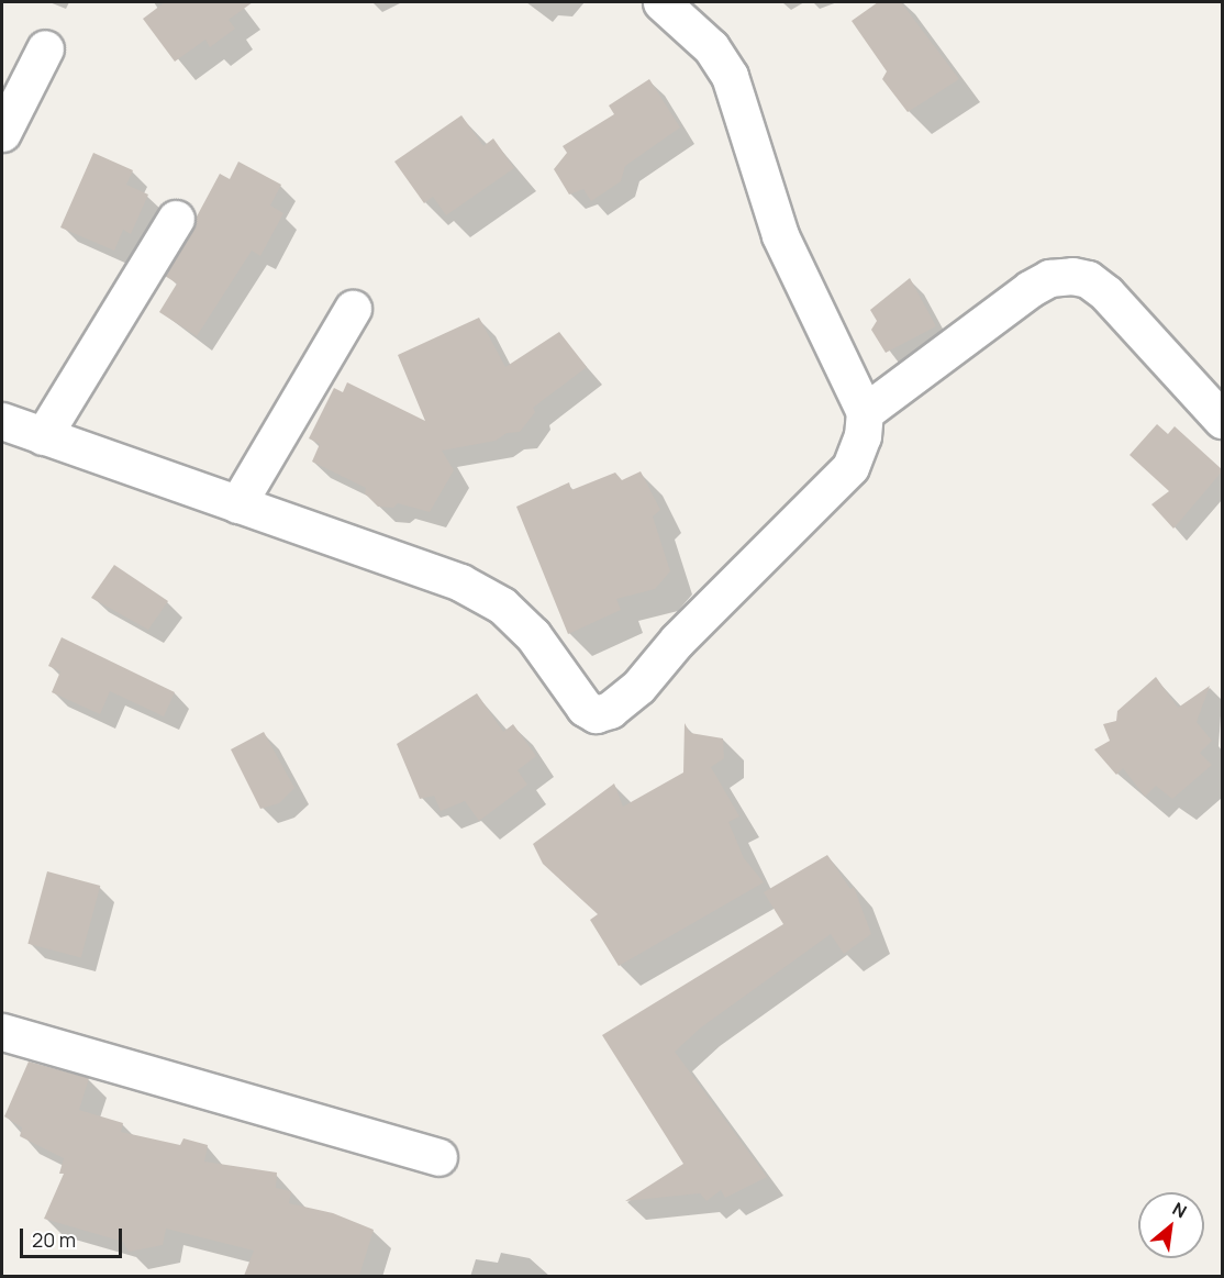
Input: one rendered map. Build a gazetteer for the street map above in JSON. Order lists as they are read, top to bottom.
{
  "scale_bar": "20 m",
  "north": "top right"
}
